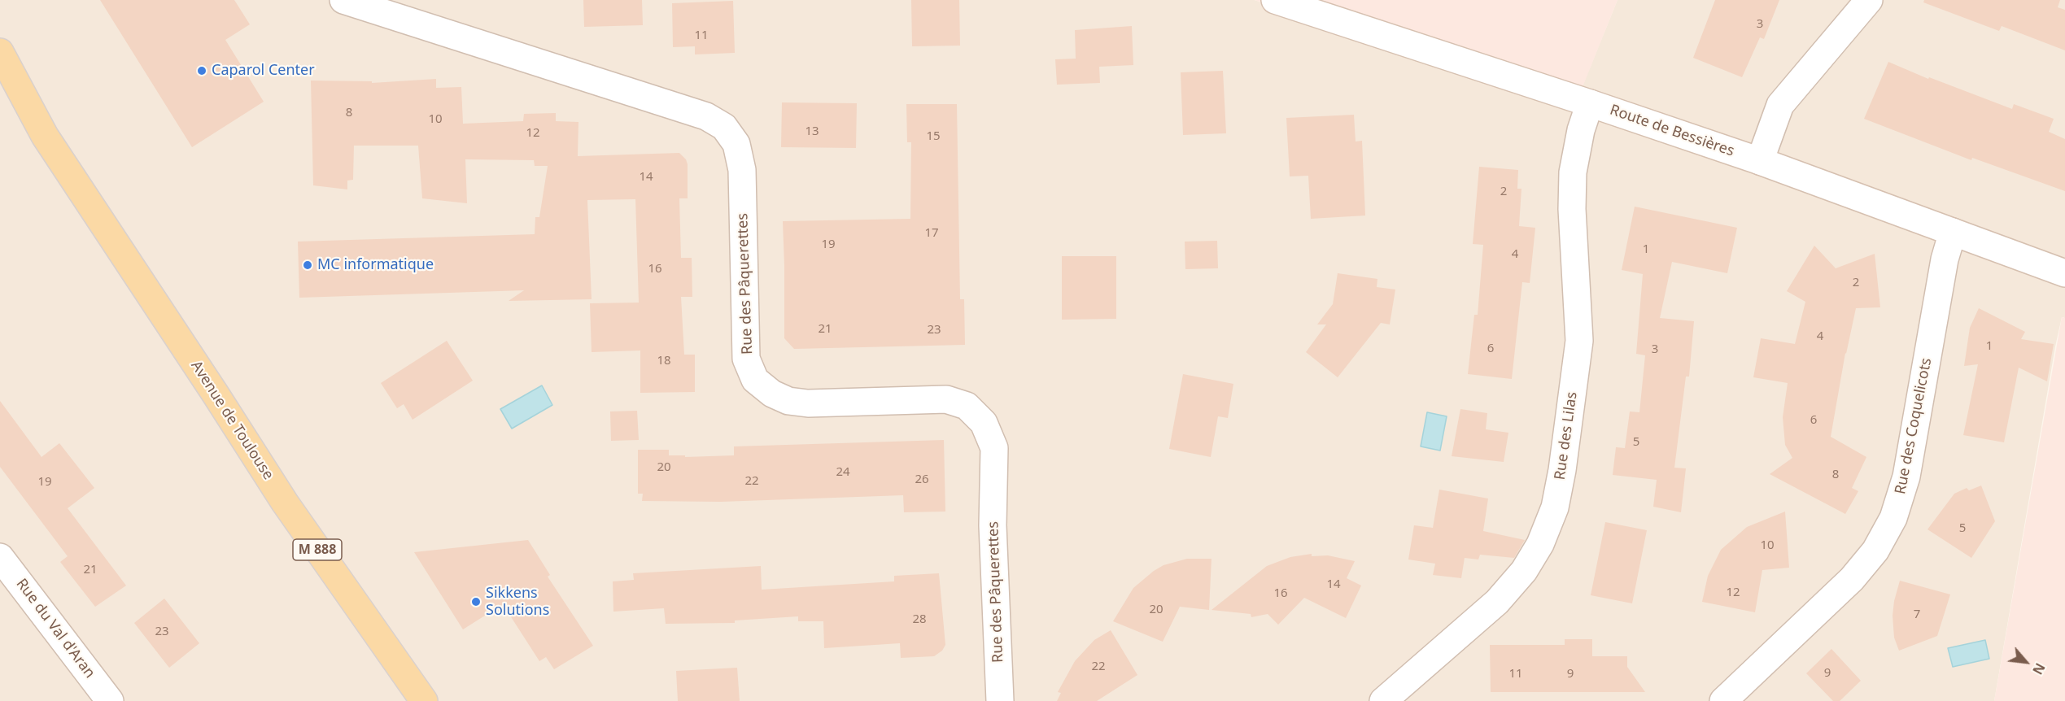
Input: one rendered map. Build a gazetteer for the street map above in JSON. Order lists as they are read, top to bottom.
{
  "streets": {
    "main road": ["Avenue de Toulouse", "M 888"],
    "street": [
      "Route de Bessières",
      "Rue des Pâquerettes",
      "Rue des Coquelicots",
      "Rue des Lilas",
      "Rue du Val d'Aran"
    ]
  },
  "crossings": [
    ["Route de Bessières", "Rue des Coquelicots"],
    ["Route de Bessières", "Rue des Lilas"]
  ],
  "places": ["Caparol Center", "MC informatique", "Sikkens Solutions"],
  "house_numbers": [
    "3",
    "11",
    "8",
    "10",
    "13",
    "12",
    "15",
    "14",
    "2",
    "17",
    "19",
    "1",
    "4",
    "16",
    "2",
    "21",
    "23",
    "4",
    "1",
    "6",
    "3",
    "18",
    "6",
    "5",
    "20",
    "24",
    "8",
    "26",
    "22",
    "19",
    "5",
    "10",
    "21",
    "14",
    "12",
    "16",
    "20",
    "7",
    "28",
    "23",
    "22",
    "9",
    "11",
    "9"
  ],
  "north": "bottom right"
}
